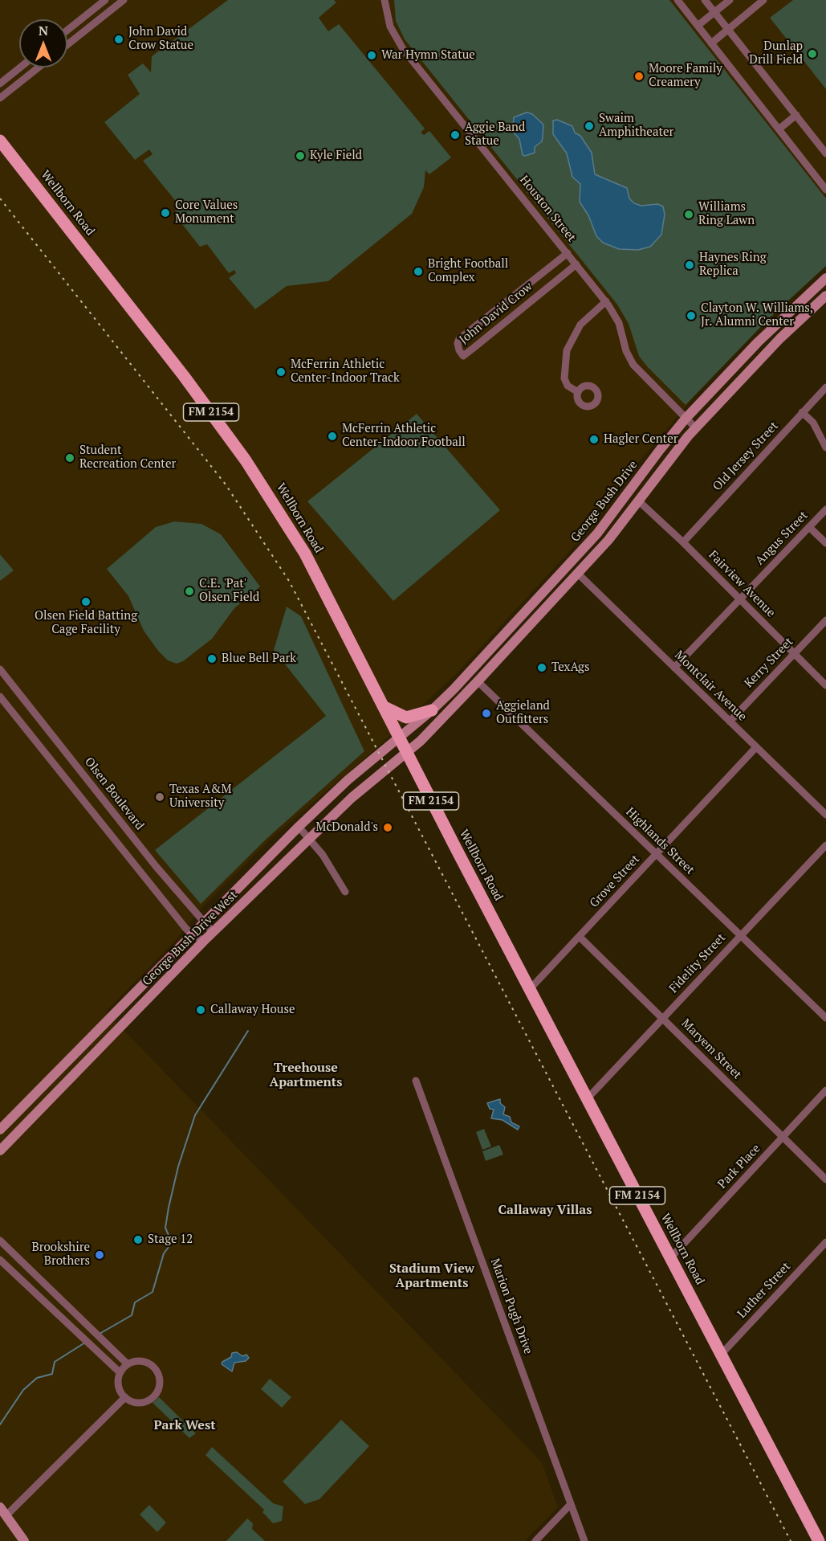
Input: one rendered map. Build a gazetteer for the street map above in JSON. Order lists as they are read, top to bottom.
{
  "streets": {
    "main road": [
      "Wellborn Road",
      "FM 2154",
      "George Bush Drive",
      "George Bush Drive West"
    ],
    "street": [
      "Houston Street",
      "John David Crow",
      "Old Jersey Street",
      "Angus Street",
      "Fairview Avenue",
      "Kerry Street",
      "Montclair Avenue",
      "Olsen Boulevard",
      "Highlands Street",
      "Grove Street",
      "Fidelity Street",
      "Maryem Street",
      "Park Place",
      "Luther Street",
      "Marion Pugh Drive"
    ]
  },
  "crossings": [
    ["Wellborn Road", "George Bush Drive"],
    ["Wellborn Road", "Grove Street"],
    ["Wellborn Road", "George Bush Drive West"],
    ["Wellborn Road", "Fidelity Street"],
    ["Wellborn Road", "Park Place"],
    ["Wellborn Road", "Luther Street"],
    ["Houston Street", "John David Crow"],
    ["Houston Street", "George Bush Drive"],
    ["Old Jersey Street", "Fairview Avenue"],
    ["George Bush Drive", "Fairview Avenue"],
    ["George Bush Drive", "Montclair Avenue"],
    ["George Bush Drive", "Highlands Street"],
    ["George Bush Drive", "George Bush Drive West"],
    ["Angus Street", "Fairview Avenue"],
    ["Angus Street", "Montclair Avenue"],
    ["Fairview Avenue", "Kerry Street"],
    ["Kerry Street", "Montclair Avenue"],
    ["Montclair Avenue", "Grove Street"],
    ["Olsen Boulevard", "George Bush Drive West"],
    ["Highlands Street", "Grove Street"],
    ["Highlands Street", "Fidelity Street"],
    ["Grove Street", "Maryem Street"],
    ["Fidelity Street", "Maryem Street"],
    ["Maryem Street", "Park Place"]
  ],
  "districts": [
    "Treehouse Apartments",
    "Callaway Villas",
    "Stadium View Apartments",
    "Park West"
  ],
  "places": [
    "John David Crow Statue",
    "Dunlap Drill Field",
    "War Hymn Statue",
    "Moore Family Creamery",
    "Swaim Amphitheater",
    "Aggie Band Statue",
    "Kyle Field",
    "Core Values Monument",
    "Williams Ring Lawn",
    "Haynes Ring Replica",
    "Bright Football Complex",
    "Clayton W. Williams, Jr. Alumni Center",
    "McFerrin Athletic Center-Indoor Track",
    "McFerrin Athletic Center-Indoor Football",
    "Hagler Center",
    "Student Recreation Center",
    "C.E. 'Pat' Olsen Field",
    "Olsen Field Batting Cage Facility",
    "Blue Bell Park",
    "TexAgs",
    "Aggieland Outfitters",
    "Texas A&M University",
    "McDonald's",
    "Callaway House",
    "Stage 12",
    "Brookshire Brothers"
  ],
  "north": "top"
}
